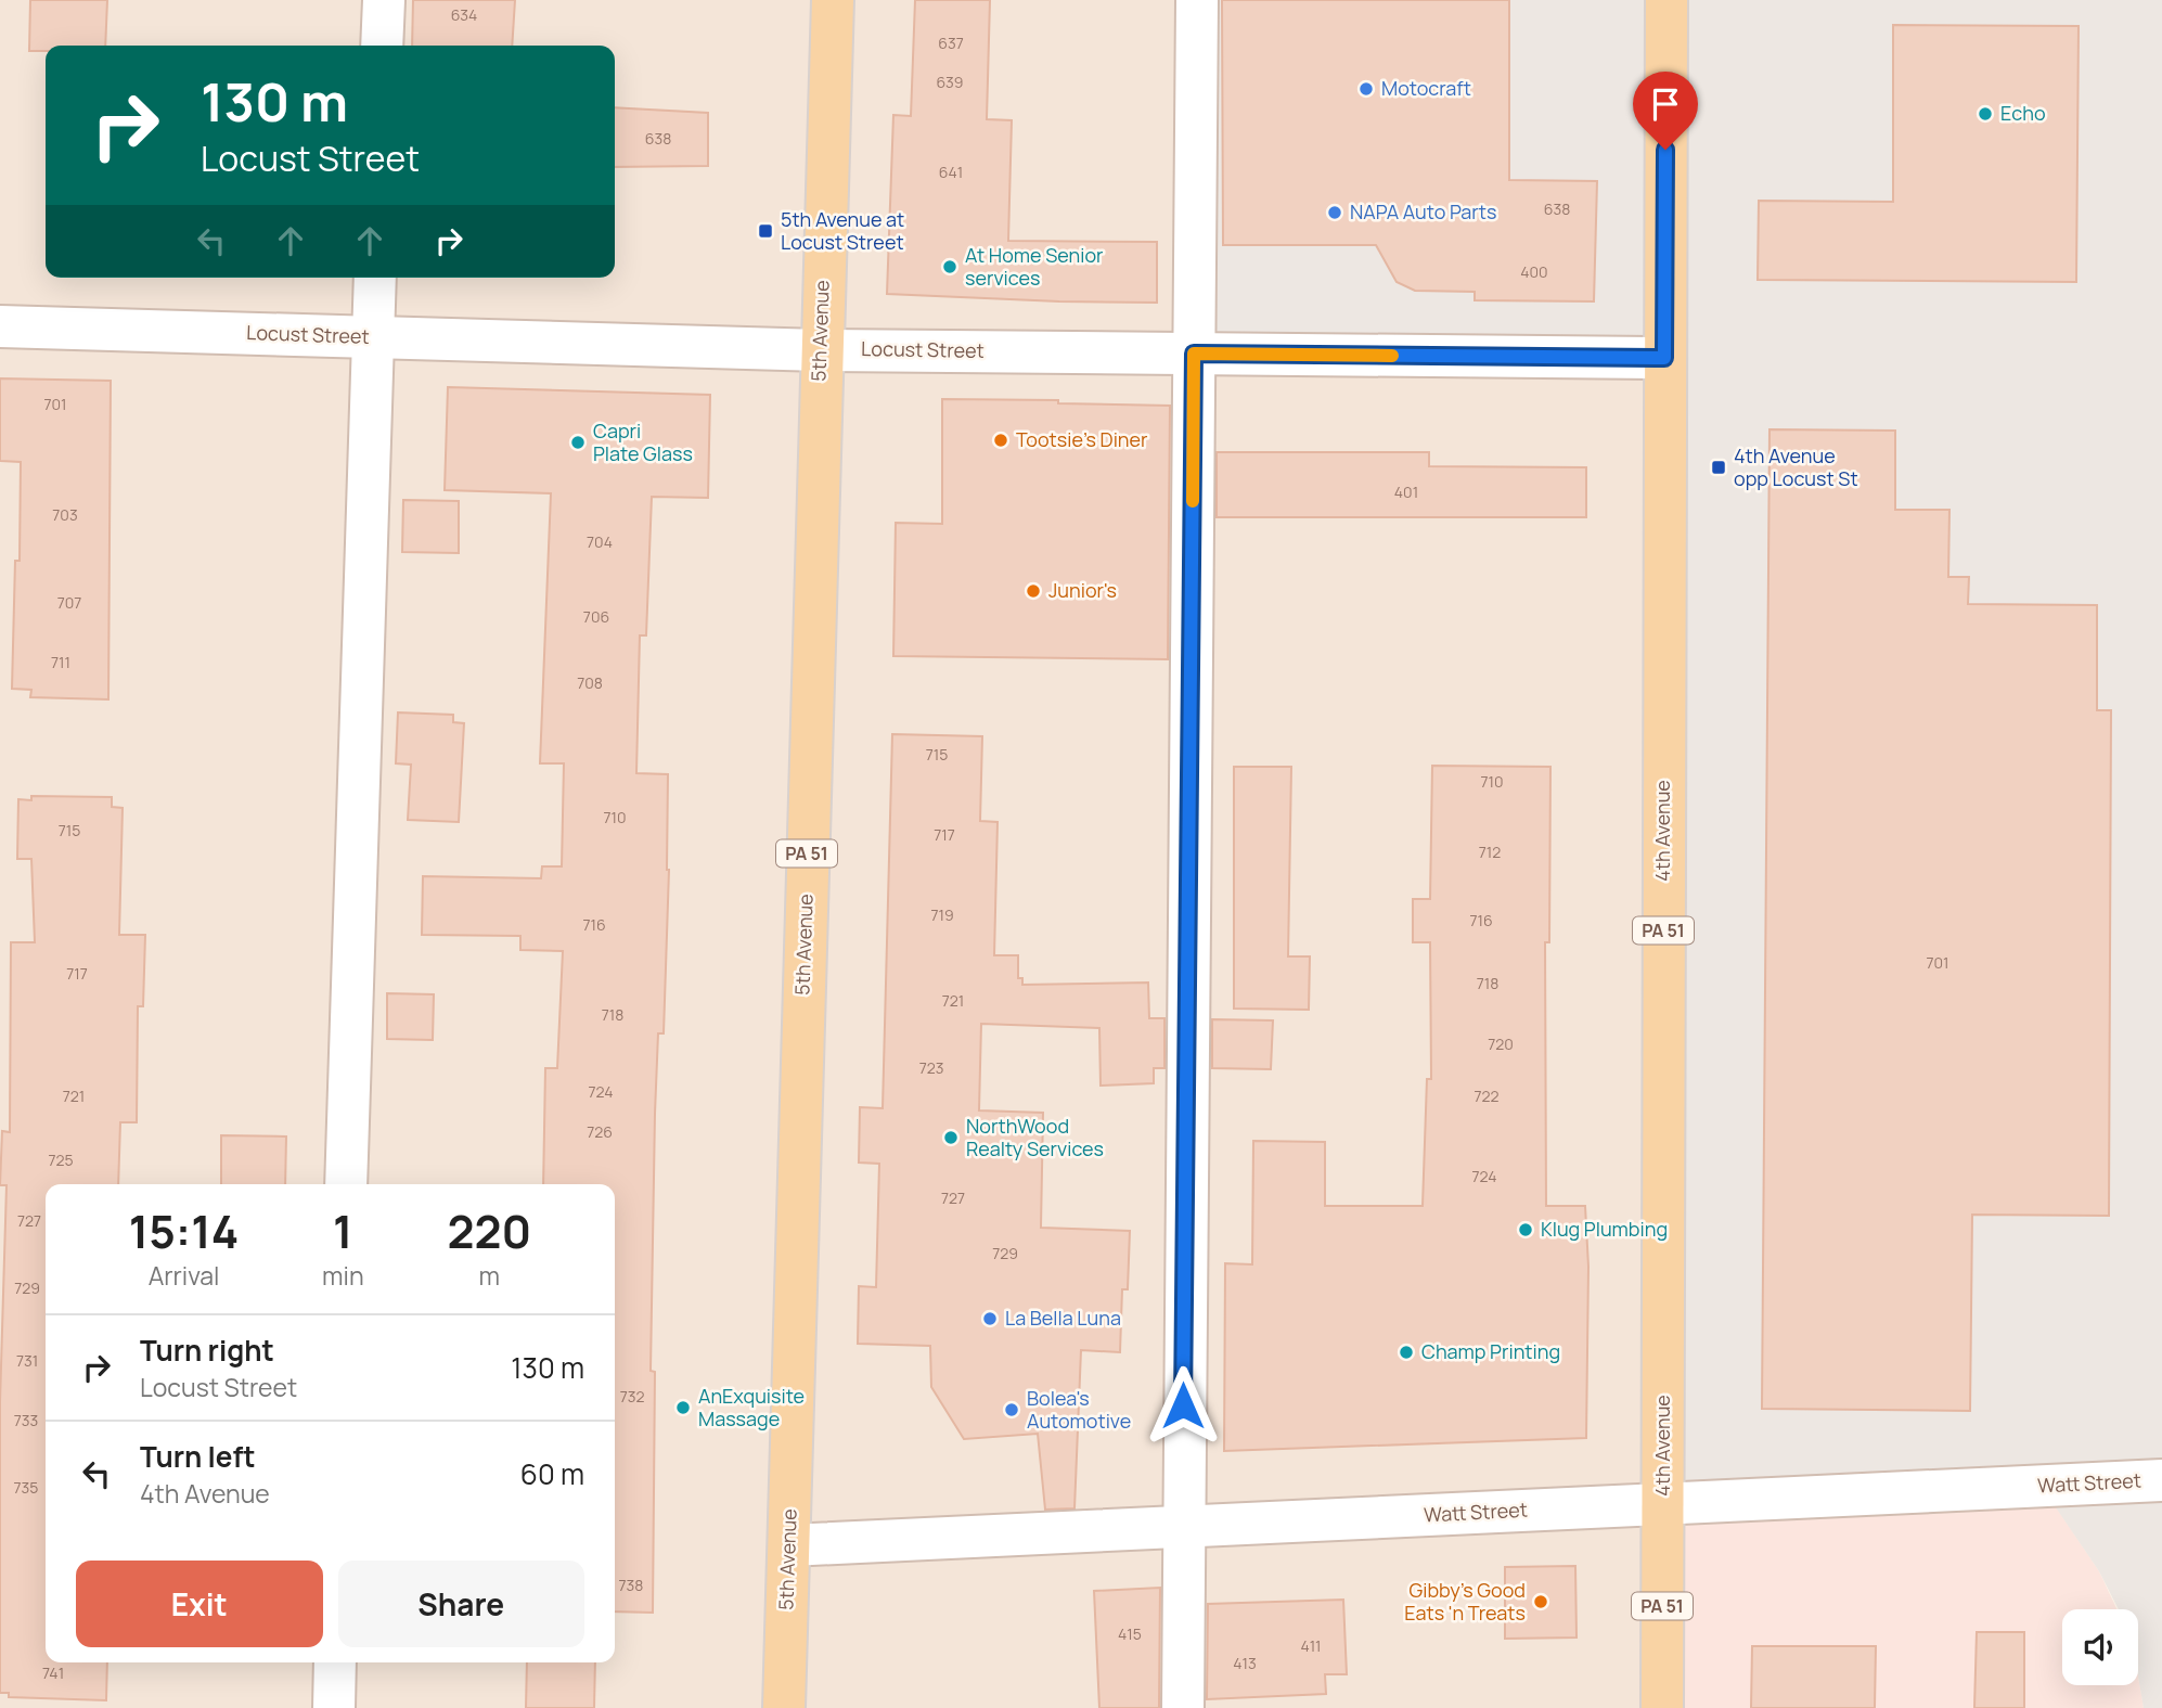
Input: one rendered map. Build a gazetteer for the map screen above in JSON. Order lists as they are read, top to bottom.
{
  "streets": {
    "main road": ["5th Avenue", "4th Avenue", "PA 51"],
    "street": ["Locust Street", "Watt Street"]
  },
  "crossings": [
    ["5th Avenue", "Locust Street"],
    ["5th Avenue", "Watt Street"],
    ["Locust Street", "4th Avenue"],
    ["4th Avenue", "Watt Street"]
  ],
  "places": {
    "other": [
      "Motocraft",
      "Echo",
      "NAPA Auto Parts",
      "At Home Senior services",
      "Tootsie's Diner",
      "Capri Plate Glass",
      "Junior's",
      "NorthWood Realty Services",
      "Klug Plumbing",
      "La Bella Luna",
      "Champ Printing",
      "AnExquisite Massage",
      "Bolea's Automotive",
      "Gibby's Good Eats 'n Treats"
    ],
    "transit": ["5th Avenue at Locust Street", "4th Avenue opp Locust St"]
  },
  "house_numbers": [
    "634",
    "637",
    "639",
    "638",
    "641",
    "638",
    "400",
    "701",
    "401",
    "703",
    "704",
    "707",
    "706",
    "711",
    "708",
    "715",
    "710",
    "710",
    "715",
    "717",
    "712",
    "719",
    "716",
    "716",
    "701",
    "717",
    "718",
    "721",
    "718",
    "720",
    "723",
    "724",
    "721",
    "722",
    "726",
    "725",
    "724",
    "727",
    "727",
    "729",
    "729",
    "731",
    "732",
    "733",
    "735",
    "738",
    "415",
    "411",
    "413",
    "741"
  ],
  "page": {
    "turn": ["130 m", "Locust Street"],
    "eta": [
      "15:14",
      "Arrival",
      "1",
      "min",
      "220",
      "m"
    ],
    "list": [
      {
        "name": "Turn right",
        "note": "Locust Street",
        "value": "130 m"
      },
      {
        "name": "Turn left",
        "note": "4th Avenue",
        "value": "60 m"
      }
    ],
    "buttons": ["Exit", "Share"]
  }
}
